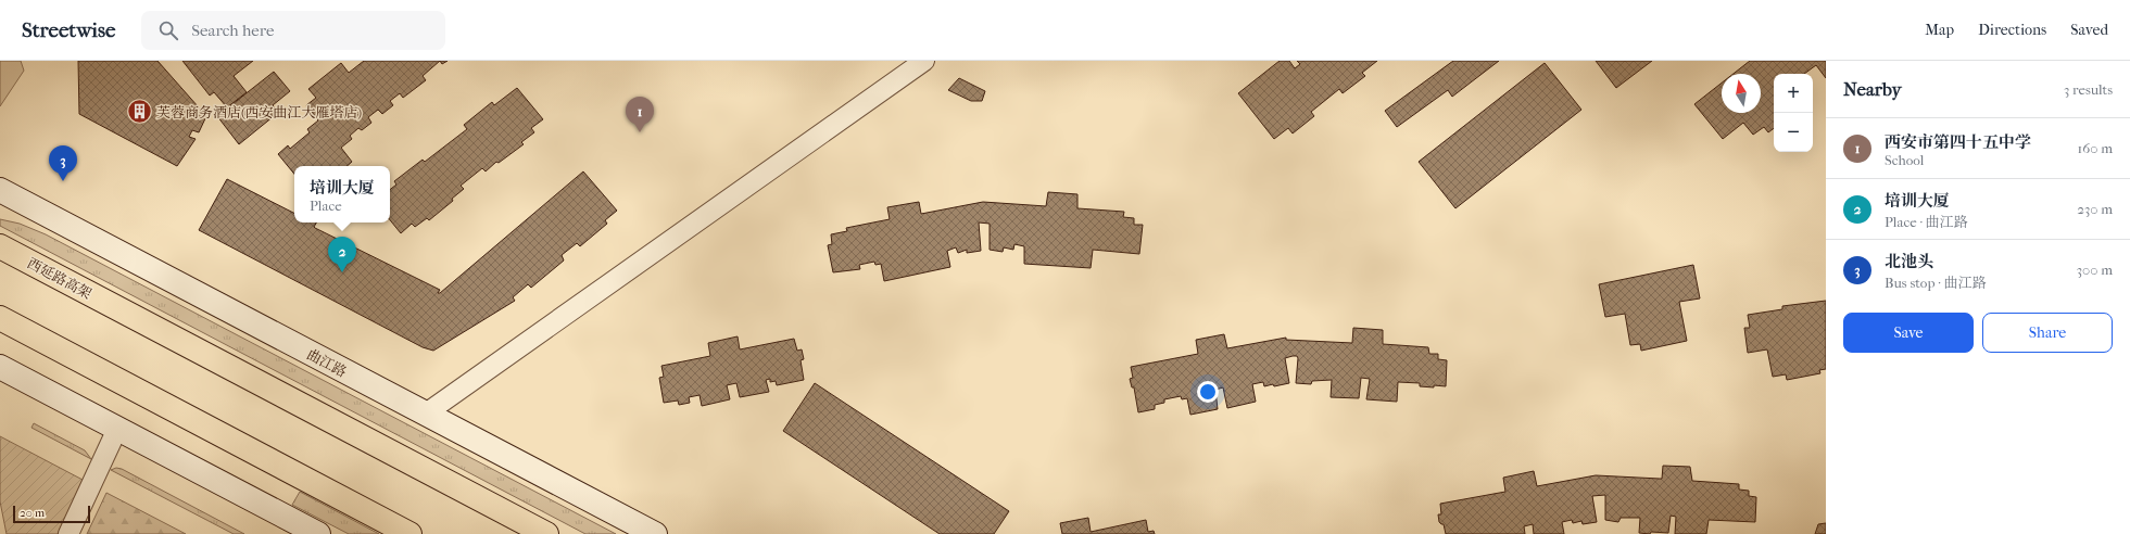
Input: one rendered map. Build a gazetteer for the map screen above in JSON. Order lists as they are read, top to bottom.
{
  "streets": {
    "highway": ["西延路高架"],
    "main road": ["曲江路"]
  },
  "places": {
    "building": ["芙蓉商务酒店(西安曲江大雁塔店)"]
  },
  "scale_bar": "20 m",
  "north": "top",
  "page": {
    "header": "Streetwise",
    "search": "Search here",
    "nav": ["Map", "Directions", "Saved"],
    "heading": ["Nearby", "3 results"],
    "map_buttons": ["+", "−"],
    "pins": ["1", "3", "2"],
    "list": [
      {
        "mark": "1",
        "name": "西安市第四十五中学",
        "note": "School",
        "value": "160 m"
      },
      {
        "mark": "2",
        "name": "培训大厦",
        "note": "Place · 曲江路",
        "value": "230 m"
      },
      {
        "mark": "3",
        "name": "北池头",
        "note": "Bus stop · 曲江路",
        "value": "300 m"
      }
    ],
    "popup": ["培训大厦", "Place"],
    "buttons": ["Save", "Share"],
    "scale": "20 m"
  }
}
